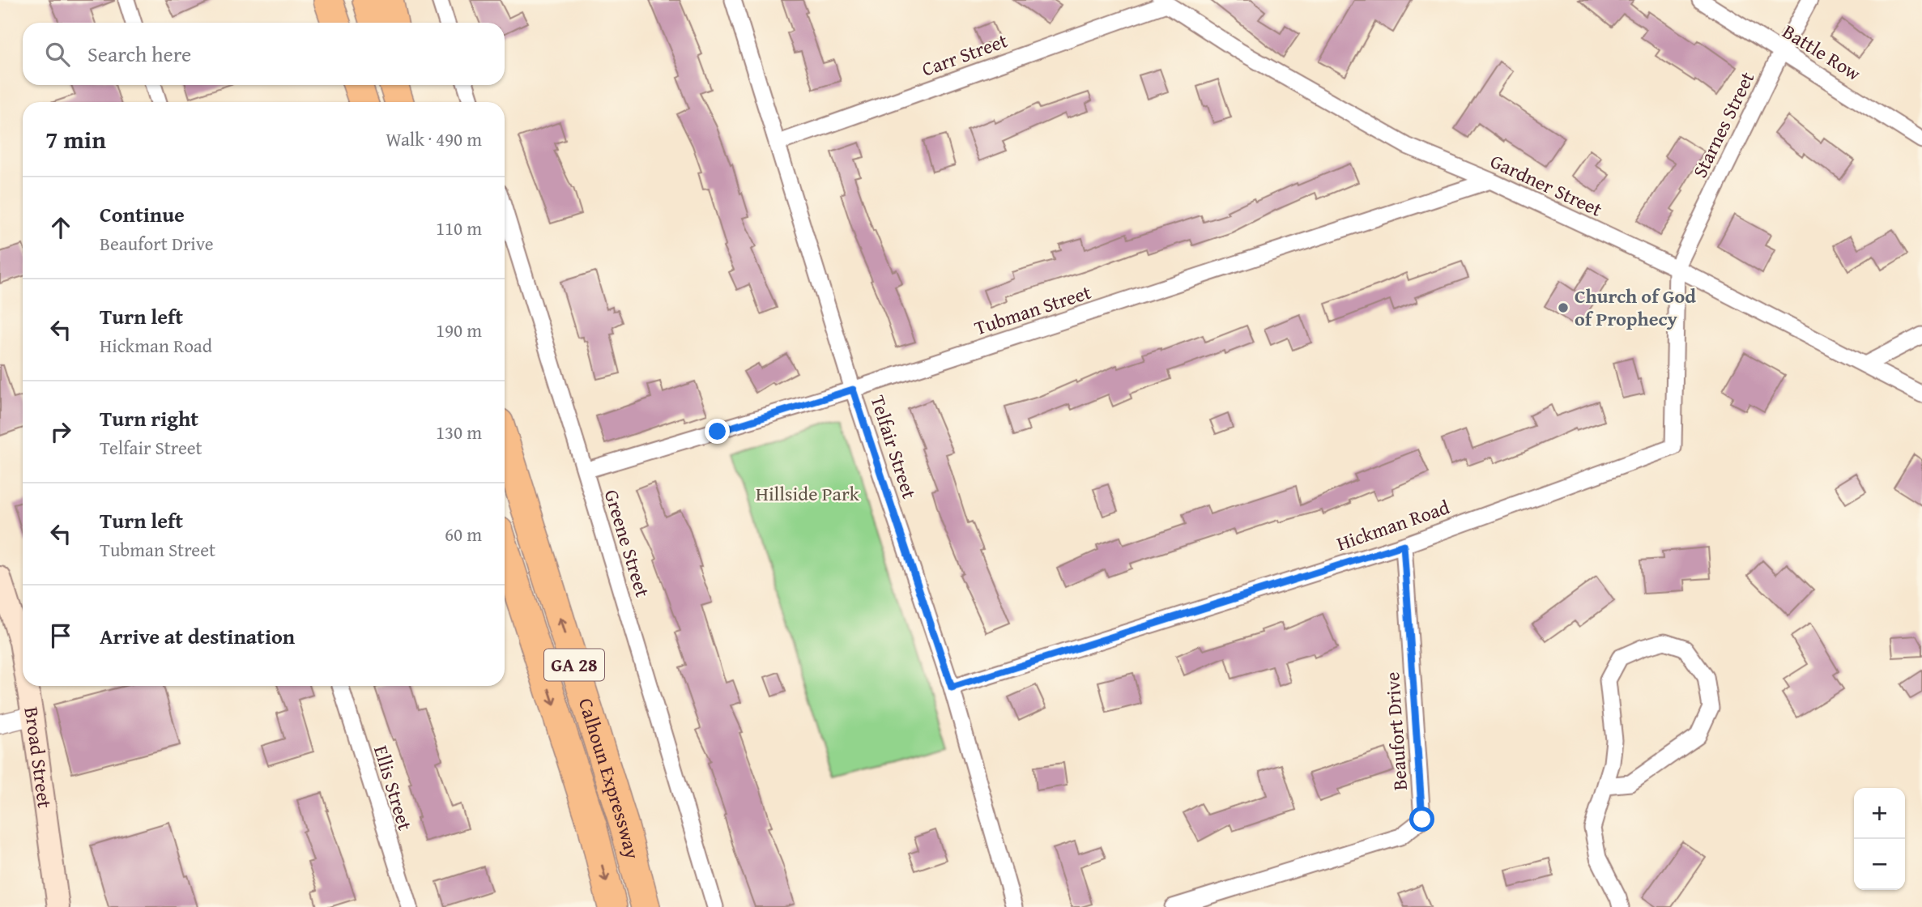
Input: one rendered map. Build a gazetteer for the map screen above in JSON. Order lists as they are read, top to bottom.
{
  "streets": {
    "highway": ["GA 28", "Calhoun Expressway"],
    "main road": ["Broad Street"],
    "street": [
      "Battle Row",
      "Carr Street",
      "Starnes Street",
      "Gardner Street",
      "Tubman Street",
      "Telfair Street",
      "Hickman Road",
      "Greene Street",
      "Beaufort Drive",
      "Ellis Street"
    ]
  },
  "crossings": [
    ["Battle Row", "Starnes Street"],
    ["Carr Street", "Gardner Street"],
    ["Carr Street", "Telfair Street"],
    ["Starnes Street", "Gardner Street"],
    ["Starnes Street", "Hickman Road"],
    ["Gardner Street", "Tubman Street"],
    ["Gardner Street", "Hickman Road"],
    ["Tubman Street", "Telfair Street"],
    ["Tubman Street", "Greene Street"],
    ["Telfair Street", "Hickman Road"],
    ["Hickman Road", "Beaufort Drive"]
  ],
  "parks": ["Hillside Park"],
  "places": ["Church of God of Prophecy"],
  "page": {
    "search": "Search here",
    "heading": ["7 min", "Walk · 490 m"],
    "list": [
      ["Continue", "Beaufort Drive", "110 m"],
      ["Turn left", "Hickman Road", "190 m"],
      ["Turn right", "Telfair Street", "130 m"],
      ["Turn left", "Tubman Street", "60 m"],
      "Arrive at destination"
    ],
    "map_buttons": ["+", "−"]
  }
}
